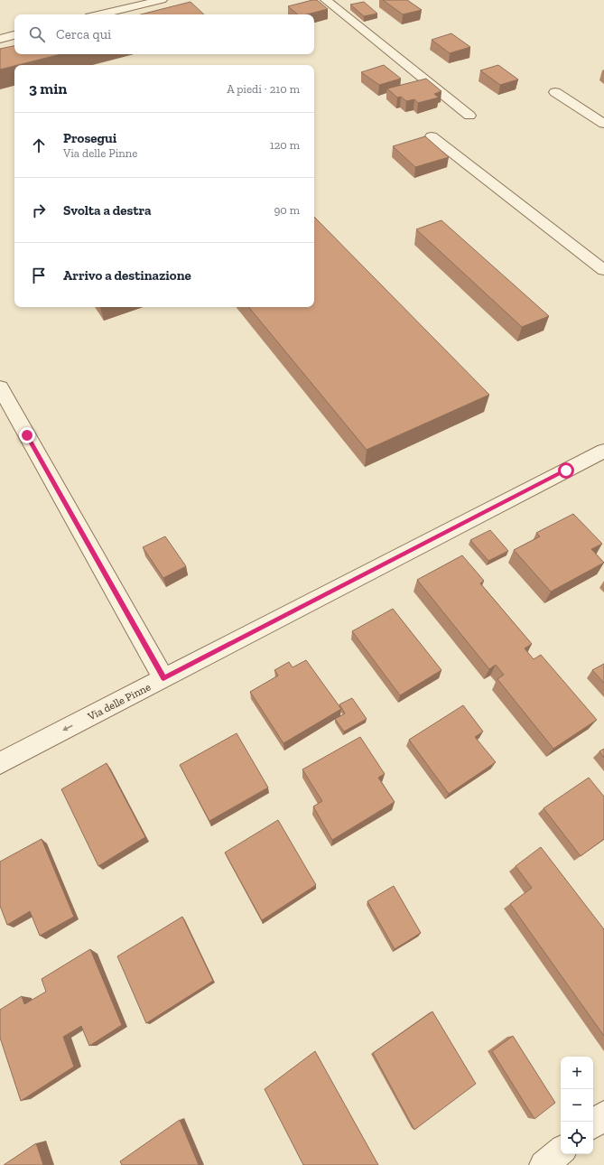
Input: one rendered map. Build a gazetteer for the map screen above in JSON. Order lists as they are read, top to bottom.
{
  "streets": {
    "street": ["Via delle Pinne"]
  },
  "page": {
    "search": "Cerca qui",
    "heading": ["3 min", "A piedi · 210 m"],
    "list": [
      ["Prosegui", "Via delle Pinne", "120 m"],
      ["Svolta a destra", "90 m"],
      "Arrivo a destinazione"
    ],
    "map_buttons": ["+", "−"]
  }
}
